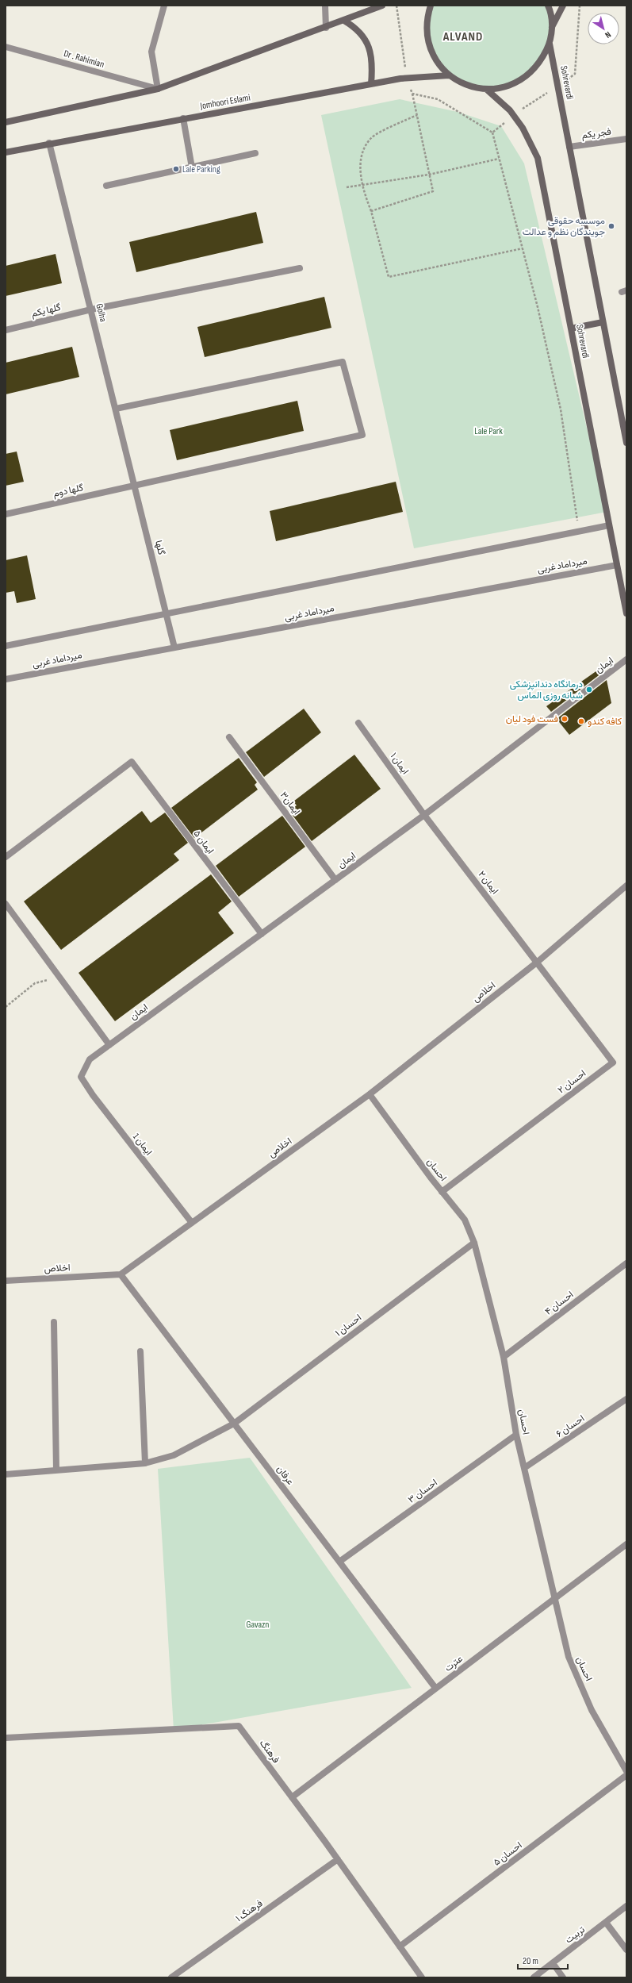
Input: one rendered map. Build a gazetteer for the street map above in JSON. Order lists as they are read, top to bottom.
{
  "streets": {
    "main road": ["Sohrevardi", "Jomhoori Eslami"],
    "street": [
      "Dr . Rahimian",
      "فجر یکم",
      "گلها یکم",
      "Golha",
      "گلها دوم",
      "گلها",
      "میرداماد غربی",
      "ایمان",
      "ایمان ۱",
      "ایمان۳",
      "ایمان ۵",
      "ایمان ۲",
      "اخلاص",
      "احسان ۲",
      "ایمان 1",
      "احسان",
      "احسان ۴",
      "احسان ۱",
      "احسان ۶",
      "عرفان",
      "احسان ۳",
      "عترت",
      "فرهنگ",
      "احسان ۵",
      "فرهنگ ۱",
      "تربیت"
    ]
  },
  "crossings": [
    ["Sohrevardi", "فجر یکم"],
    ["Sohrevardi", "میرداماد غربی"],
    ["Jomhoori Eslami", "Golha"],
    ["گلها یکم", "Golha"],
    ["Golha", "گلها دوم"],
    ["Golha", "گلها"],
    ["گلها دوم", "گلها"],
    ["گلها", "میرداماد غربی"],
    ["ایمان", "ایمان ۱"],
    ["ایمان", "ایمان۳"],
    ["ایمان", "ایمان ۵"],
    ["ایمان", "ایمان ۲"],
    ["ایمان", "ایمان 1"],
    ["ایمان ۱", "ایمان ۲"],
    ["ایمان ۲", "اخلاص"],
    ["ایمان ۲", "احسان ۲"],
    ["اخلاص", "احسان ۲"],
    ["اخلاص", "ایمان 1"],
    ["اخلاص", "احسان"],
    ["اخلاص", "عرفان"],
    ["احسان ۲", "احسان"],
    ["احسان", "احسان ۴"],
    ["احسان", "احسان ۱"],
    ["احسان", "احسان ۶"],
    ["احسان", "احسان ۳"],
    ["احسان", "عترت"],
    ["احسان ۱", "عرفان"],
    ["عرفان", "احسان ۳"],
    ["عرفان", "عترت"],
    ["عترت", "فرهنگ"],
    ["فرهنگ", "احسان ۵"],
    ["فرهنگ", "فرهنگ ۱"]
  ],
  "districts": ["ALVAND"],
  "parks": ["Lale Park", "Gavazn"],
  "places": [
    "Lale Parking",
    "موسسه حقوقی جویندگان نظم و عدالت",
    "درمانگاه دندان‍‍پزشکی شبانه روزی الماس",
    "فست فود لیان",
    "کافه کندو"
  ],
  "scale_bar": "20 m",
  "north": "bottom right"
}
